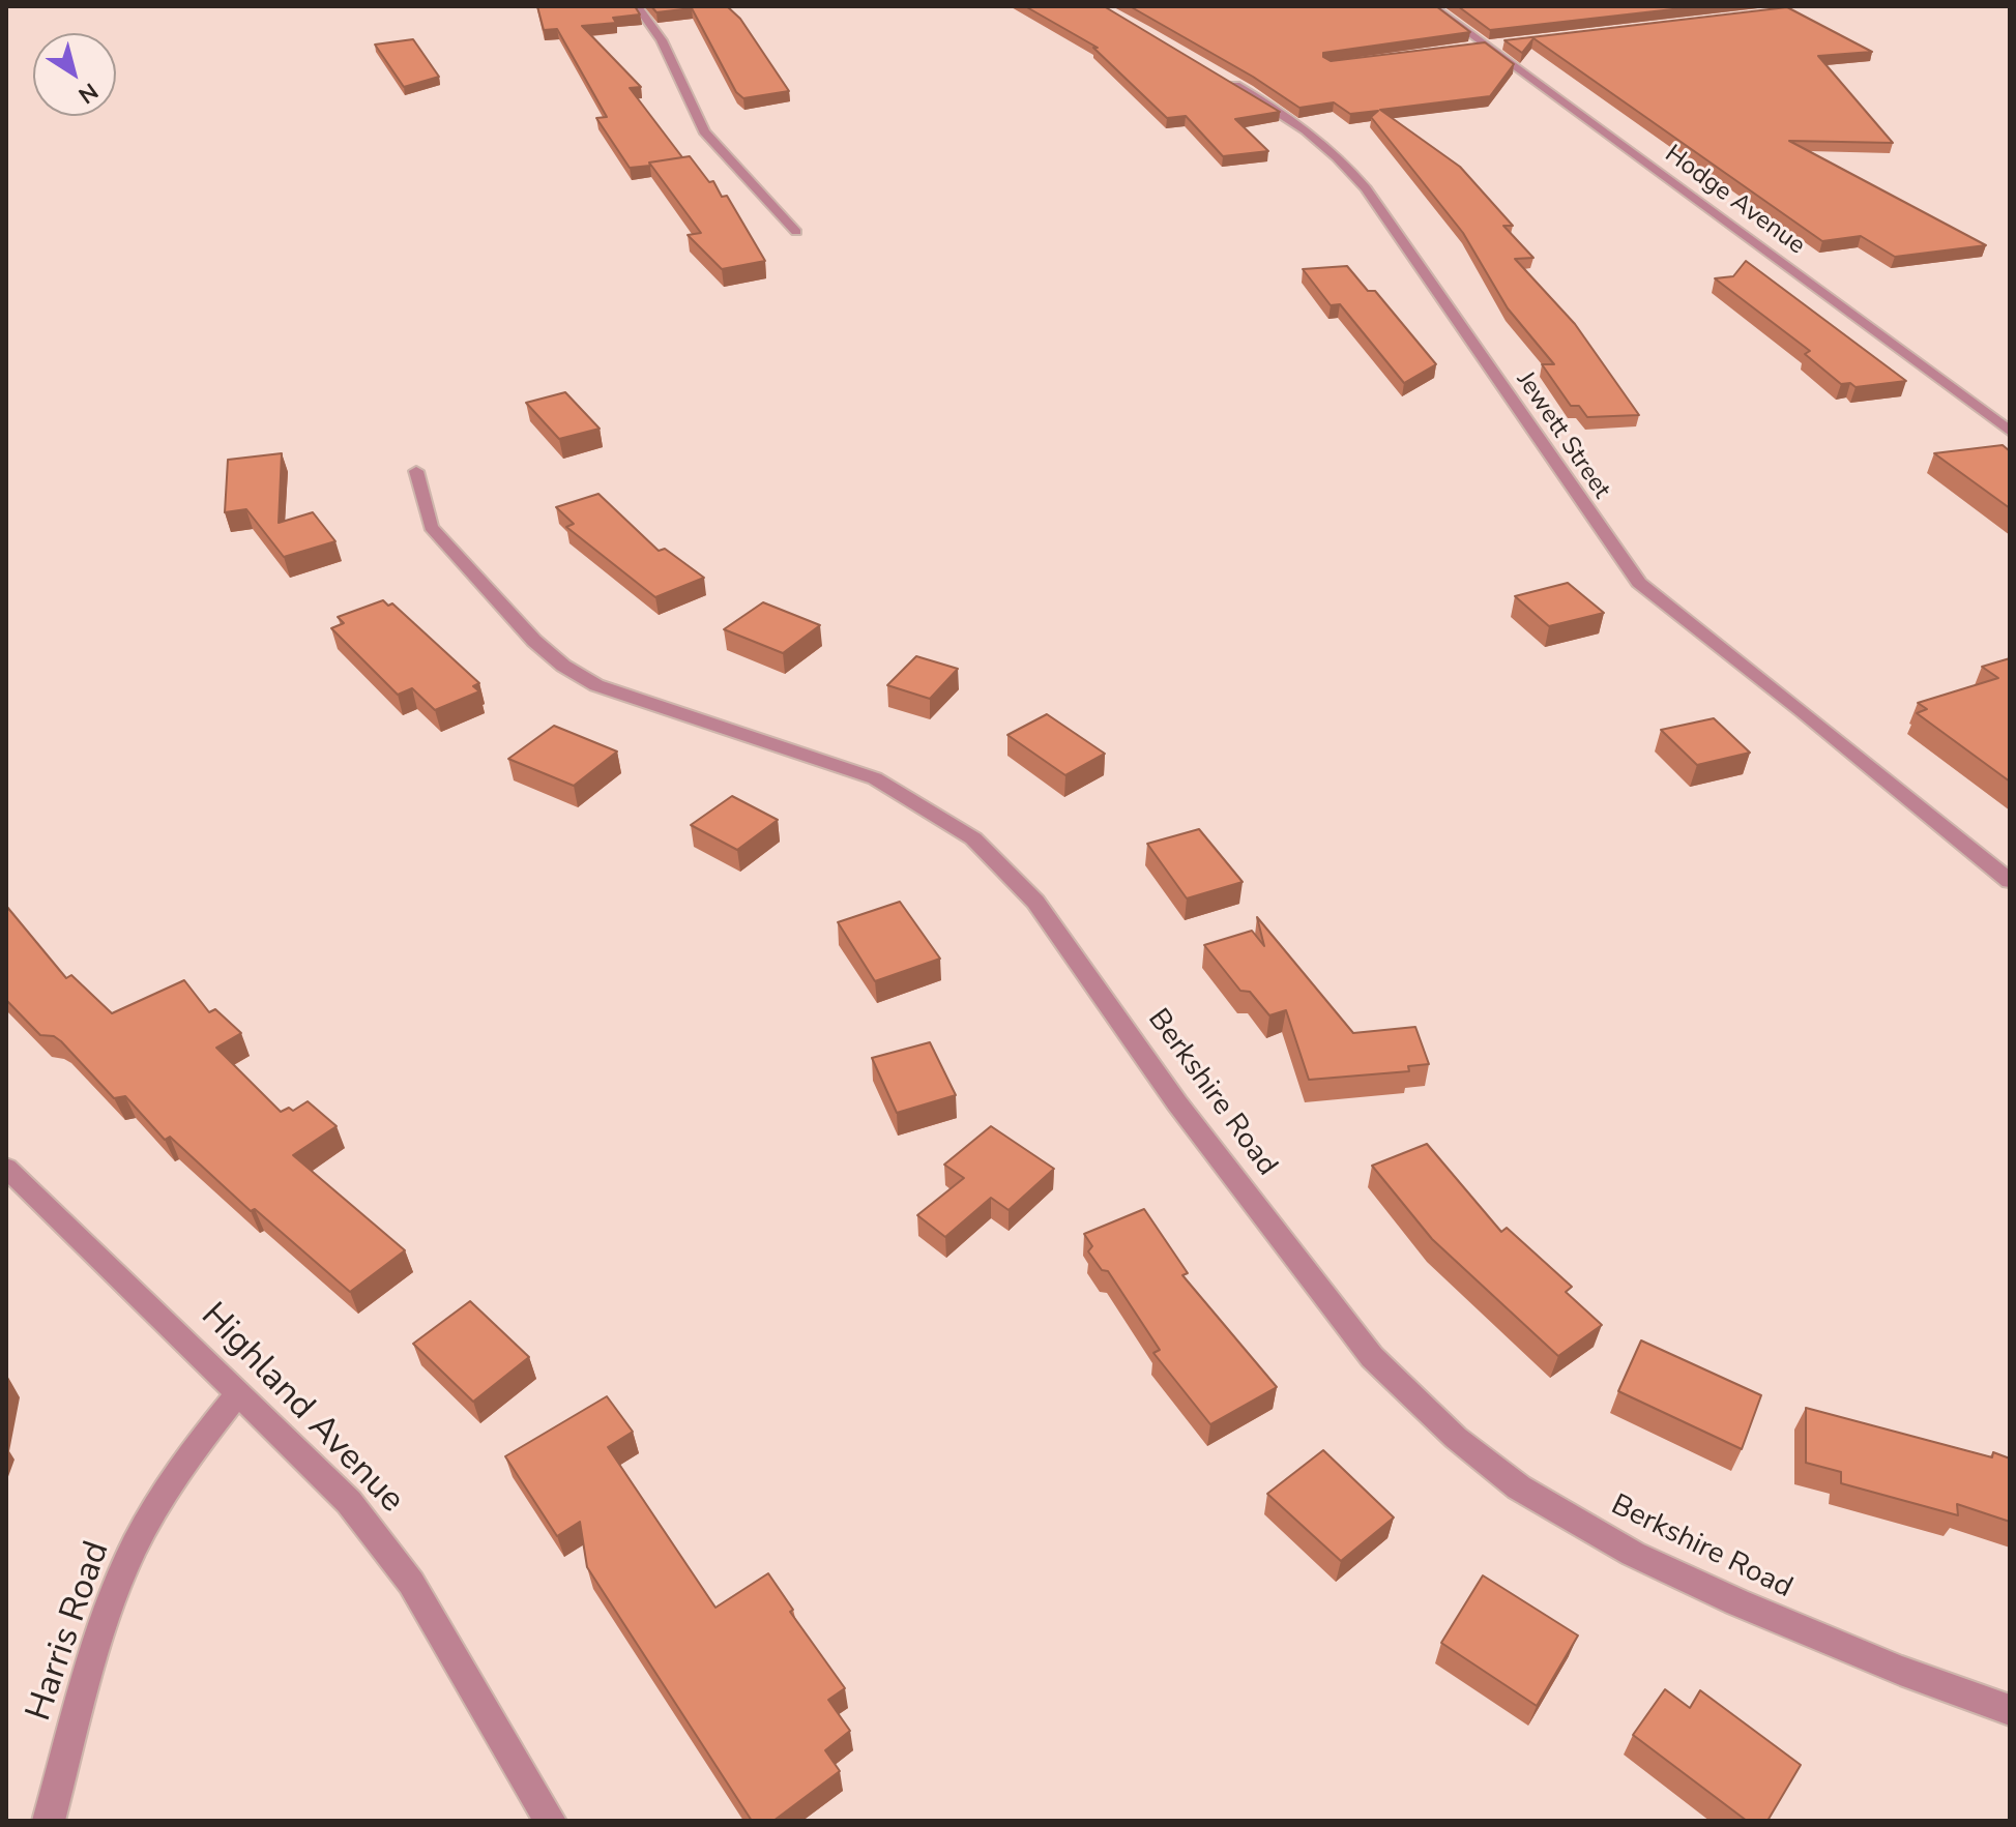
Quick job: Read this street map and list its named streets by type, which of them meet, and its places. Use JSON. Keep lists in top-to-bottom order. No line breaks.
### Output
{"streets":{"street":["Hodge Avenue","Jewett Street","Berkshire Road","Highland Avenue","Harris Road"]},"crossings":[["Highland Avenue","Harris Road"]],"north":"bottom right"}
